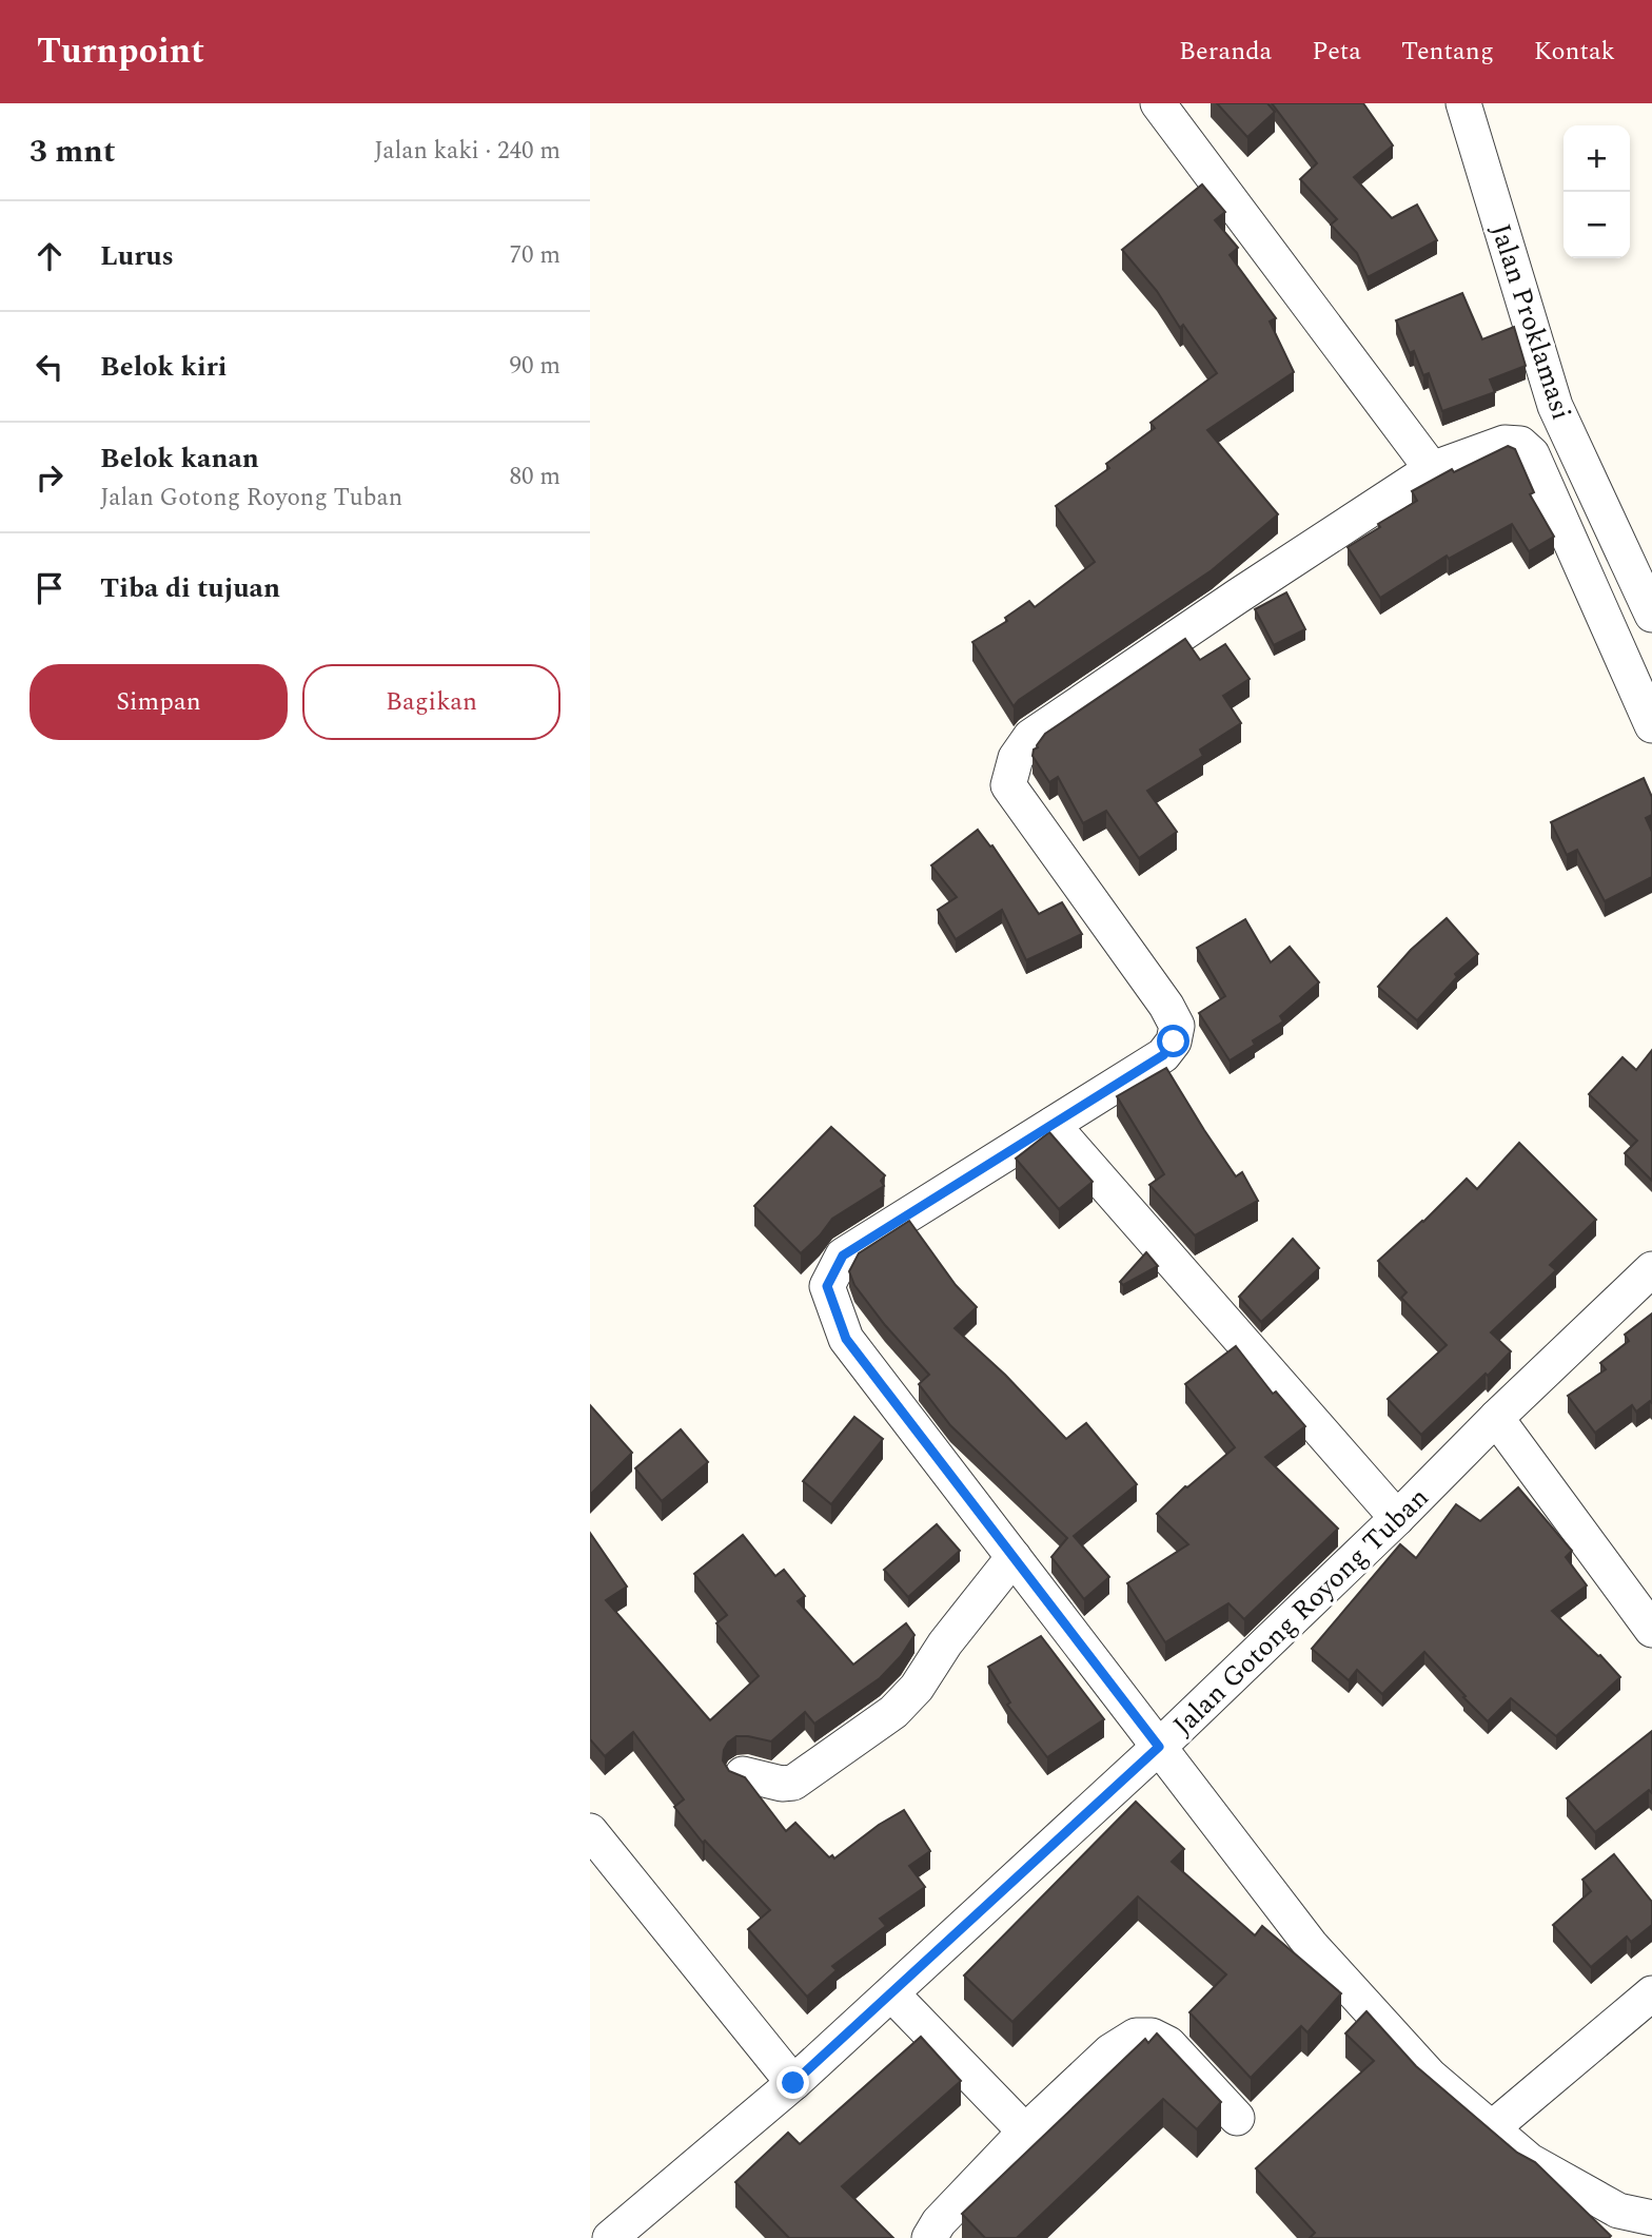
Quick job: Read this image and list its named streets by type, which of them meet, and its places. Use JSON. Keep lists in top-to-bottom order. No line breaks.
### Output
{"streets":{"street":["Jalan Proklamasi","Jalan Gotong Royong Tuban"]},"page":{"header":"Turnpoint","nav":["Beranda","Peta","Tentang","Kontak"],"heading":["3 mnt","Jalan kaki · 240 m"],"map_buttons":["+","−"],"list":[["Lurus","70 m"],["Belok kiri","90 m"],["Belok kanan","Jalan Gotong Royong Tuban","80 m"],"Tiba di tujuan"],"buttons":["Simpan","Bagikan"]}}
